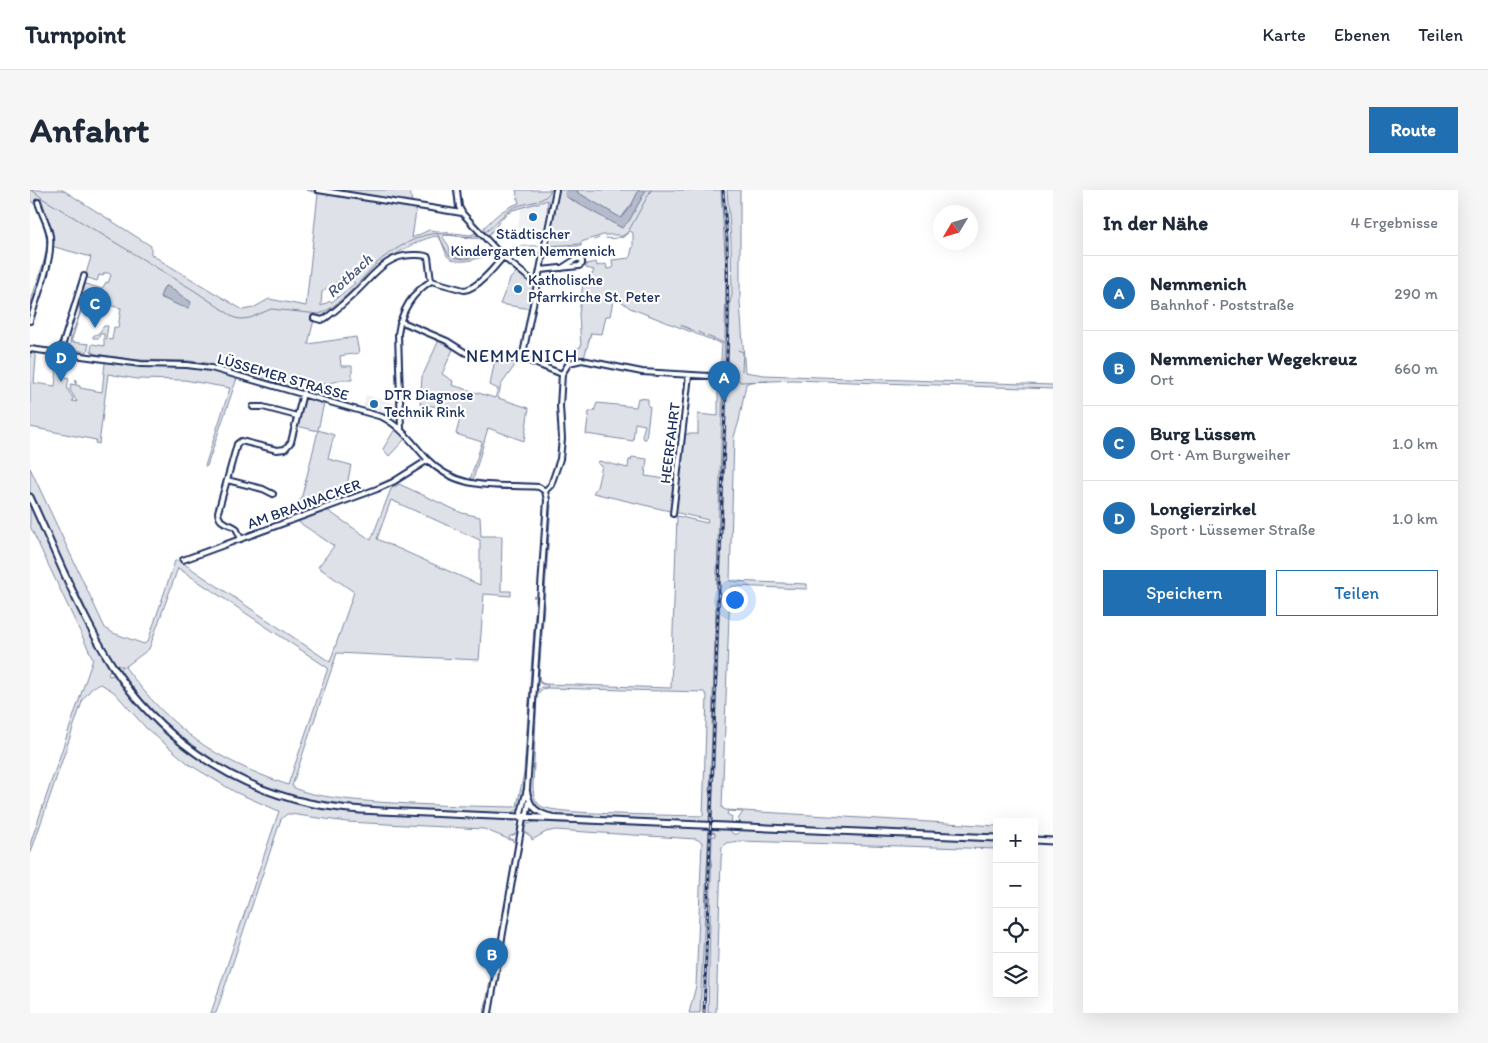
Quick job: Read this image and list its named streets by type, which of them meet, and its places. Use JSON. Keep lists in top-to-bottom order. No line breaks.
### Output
{"streets":{"street":["LÜSSEMER STRASSE","HEERFAHRT","AM BRAUNACKER"]},"crossings":[["LÜSSEMER STRASSE","AM BRAUNACKER"]],"districts":["NEMMENICH"],"water":["Rotbach"],"places":["Städtischer Kindergarten Nemmenich","Katholische Pfarrkirche St. Peter","DTR Diagnose Technik Rink"],"north":"bottom left","page":{"header":"Turnpoint","nav":["Karte","Ebenen","Teilen"],"buttons":["Route",["Speichern","Teilen"]],"title":"Anfahrt","heading":["In der Nähe","4 Ergebnisse"],"list":[{"mark":"A","name":"Nemmenich","note":"Bahnhof · Poststraße","value":"290 m"},{"mark":"B","name":"Nemmenicher Wegekreuz","note":"Ort","value":"660 m"},{"mark":"C","name":"Burg Lüssem","note":"Ort · Am Burgweiher","value":"1.0 km"},{"mark":"D","name":"Longierzirkel","note":"Sport · Lüssemer Straße","value":"1.0 km"}],"pins":["C","D","A","B"],"map_buttons":["+","−"]}}
